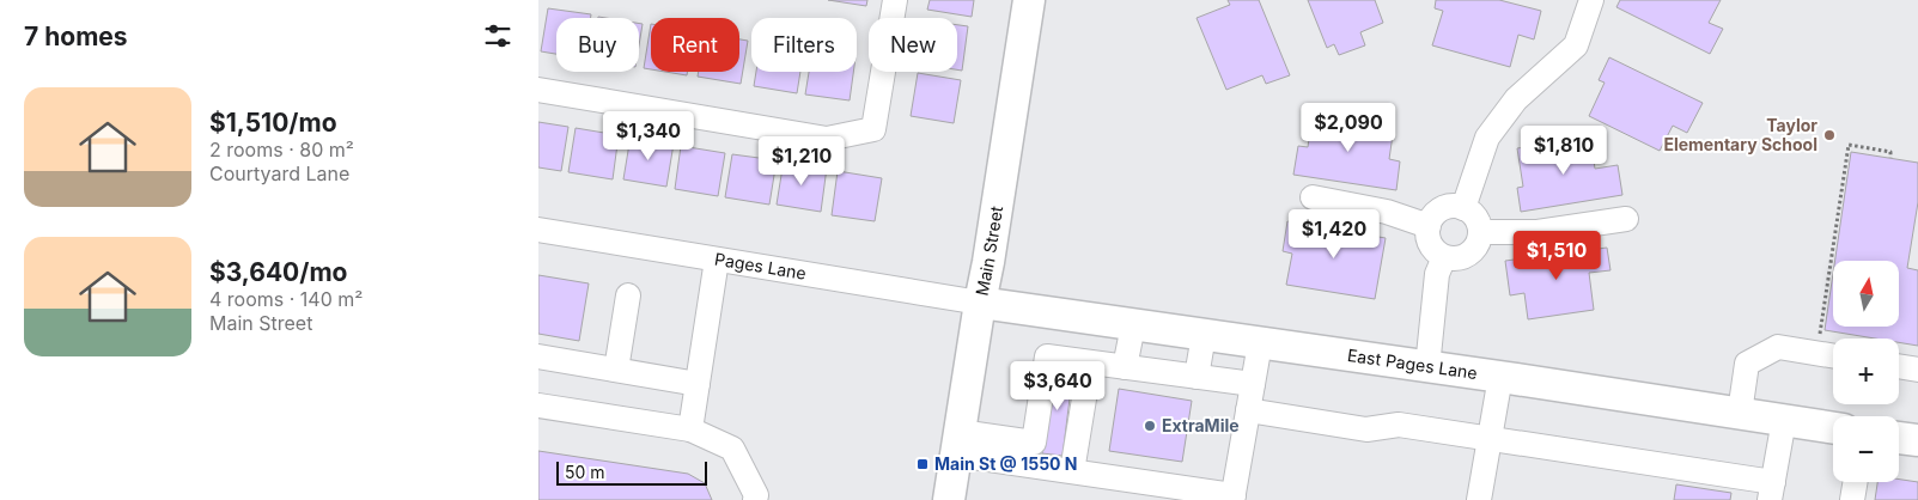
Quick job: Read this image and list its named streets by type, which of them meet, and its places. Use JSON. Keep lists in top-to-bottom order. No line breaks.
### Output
{"streets":{"main road":["Main Street","East Pages Lane"],"street":["Pages Lane"]},"crossings":[["Main Street","Pages Lane"],["Main Street","East Pages Lane"],["Pages Lane","East Pages Lane"]],"places":{"other":["Taylor Elementary School","ExtraMile"],"transit":["Main St @ 1550 N"]},"scale_bar":"50 m","north":"top","page":{"heading":"7 homes","chip":["Buy","Rent","Filters","New"],"list":[{"name":"$1,510/mo","note":"2 rooms · 80 m² · Courtyard Lane"},{"name":"$3,640/mo","note":"4 rooms · 140 m² · Main Street"}],"price":["$2,090","$1,340","$1,810","$1,210","$1,420","$1,510","$3,640"],"map_buttons":["+","−"],"scale":"50 m"}}
